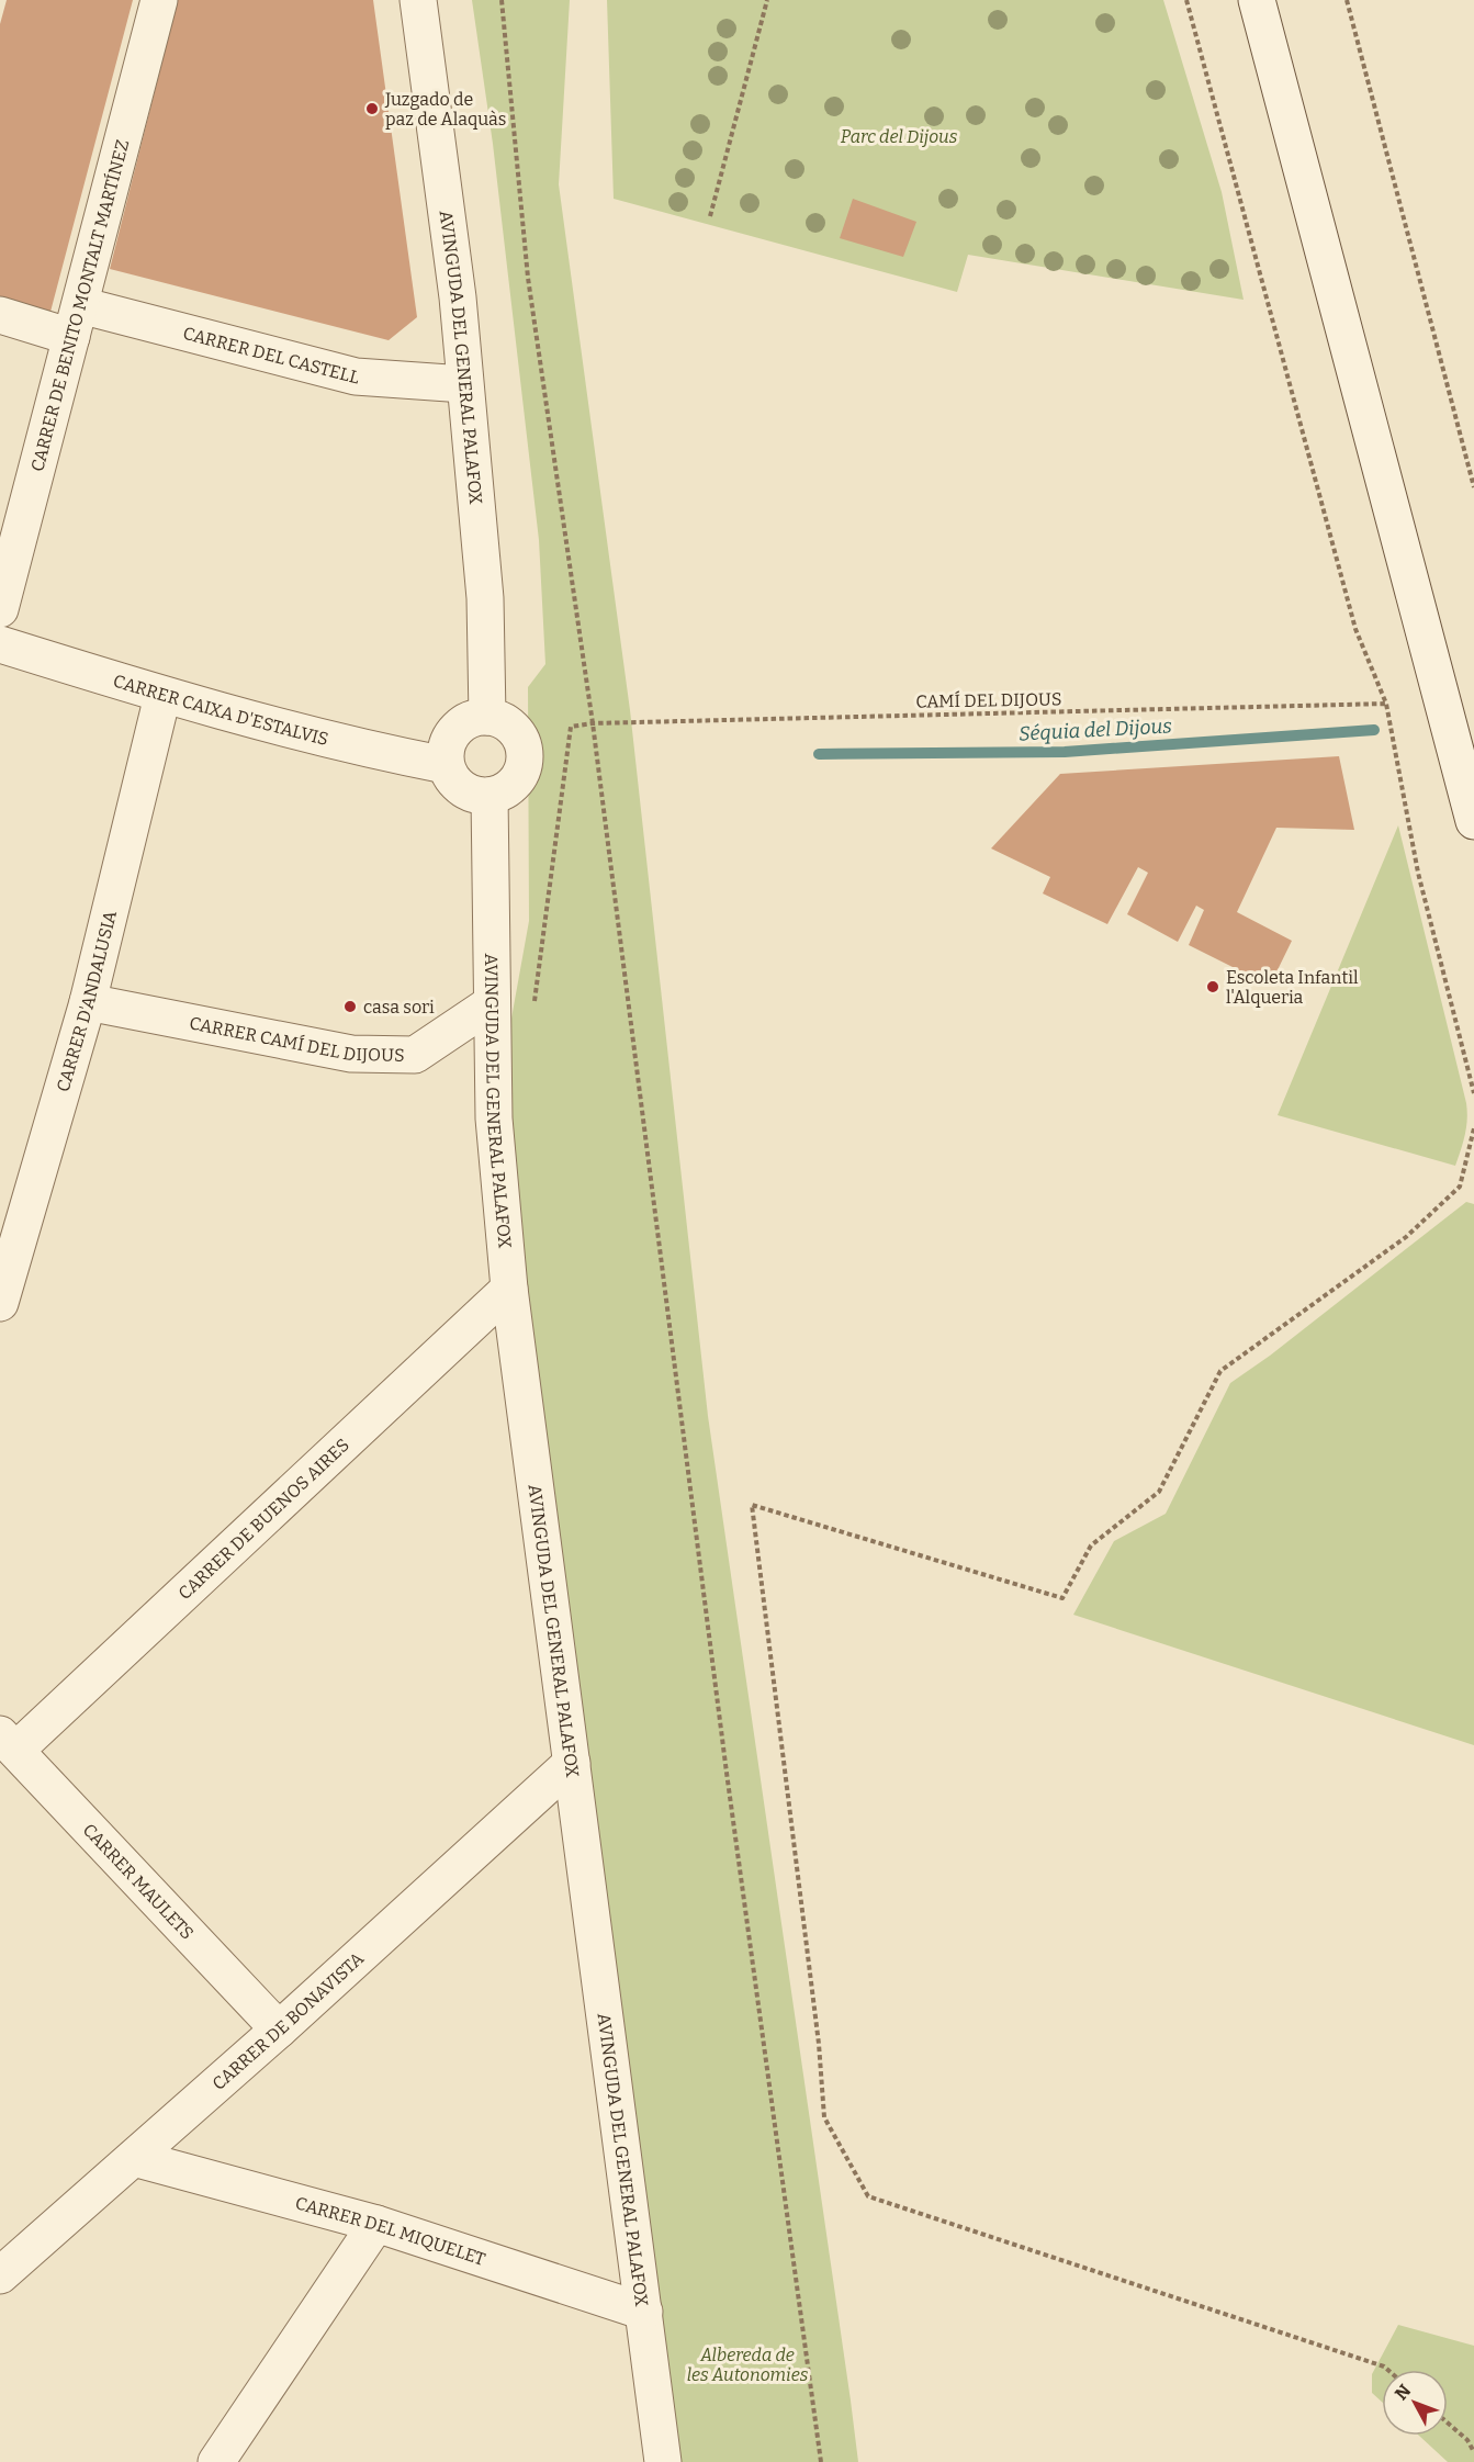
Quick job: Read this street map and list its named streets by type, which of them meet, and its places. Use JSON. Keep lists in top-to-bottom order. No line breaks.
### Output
{"streets":{"street":["CARRER DE BENITO MONTALT MARTÍNEZ","CARRER DEL CASTELL","AVINGUDA DEL GENERAL PALAFOX","CARRER CAIXA D'ESTALVIS","CARRER D'ANDALUSIA","CARRER CAMÍ DEL DIJOUS","CARRER DE BUENOS AIRES","CARRER MAULETS","CARRER DE BONAVISTA","CARRER DEL MIQUELET"],"path":["CAMÍ DEL DIJOUS"]},"crossings":[["CARRER DE BENITO MONTALT MARTÍNEZ","CARRER DEL CASTELL"],["CARRER DEL CASTELL","AVINGUDA DEL GENERAL PALAFOX"],["AVINGUDA DEL GENERAL PALAFOX","CARRER CAIXA D'ESTALVIS"],["AVINGUDA DEL GENERAL PALAFOX","CARRER CAMÍ DEL DIJOUS"],["AVINGUDA DEL GENERAL PALAFOX","CARRER DE BUENOS AIRES"],["AVINGUDA DEL GENERAL PALAFOX","CARRER DE BONAVISTA"],["AVINGUDA DEL GENERAL PALAFOX","CARRER DEL MIQUELET"],["CARRER CAIXA D'ESTALVIS","CARRER D'ANDALUSIA"],["CARRER D'ANDALUSIA","CARRER CAMÍ DEL DIJOUS"],["CARRER DE BUENOS AIRES","CARRER MAULETS"],["CARRER MAULETS","CARRER DE BONAVISTA"],["CARRER DE BONAVISTA","CARRER DEL MIQUELET"]],"water":["Séquia del Dijous"],"parks":["Parc del Dijous","Albereda de les Autonomies"],"places":["Juzgado de paz de Alaquàs","Escoleta Infantil l'Alqueria","casa sori"],"north":"top left"}
